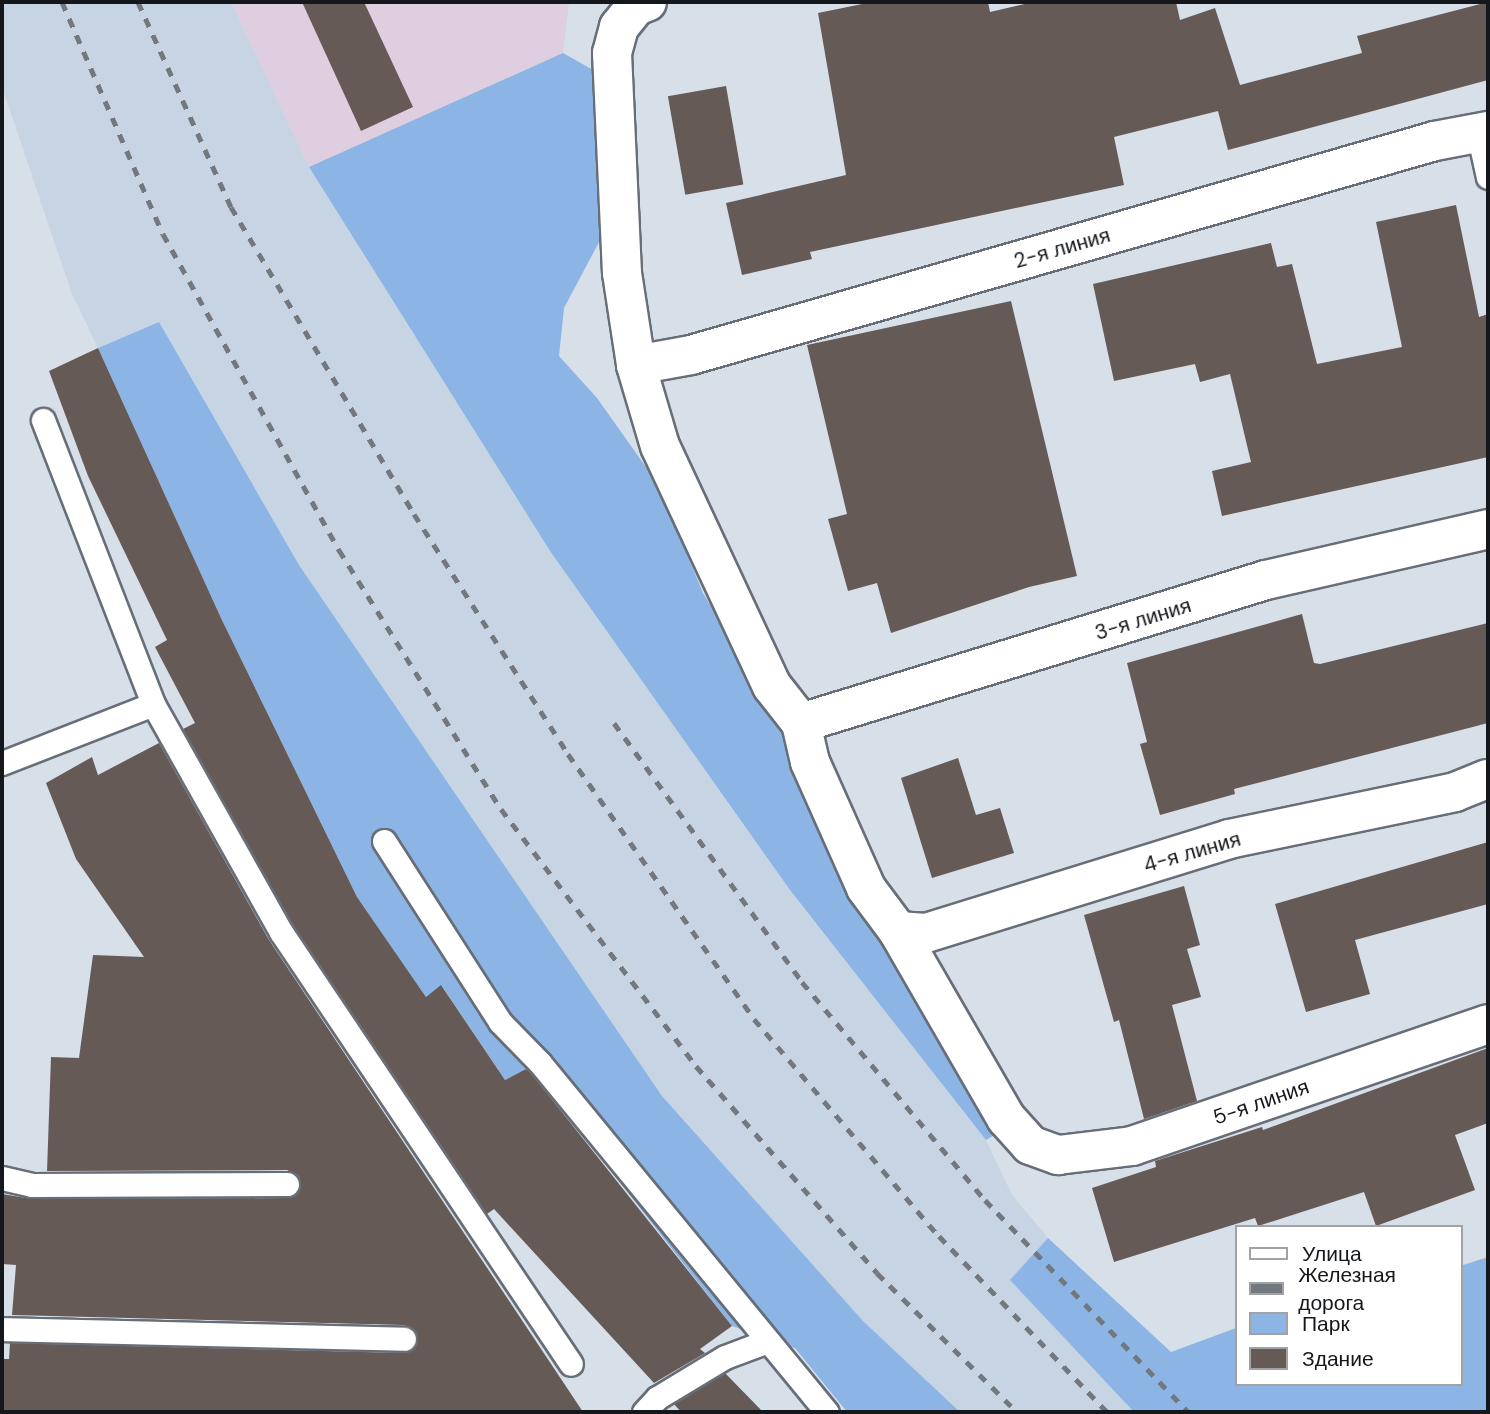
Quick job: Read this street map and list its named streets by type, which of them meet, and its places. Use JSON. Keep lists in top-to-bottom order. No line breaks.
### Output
{"streets":{"street":["2-я линия","3-я линия","4-я линия","5-я линия"]},"crossings":[["4-я линия","5-я линия"]],"legend":["Улица","Железная дорога","Парк","Здание"]}
